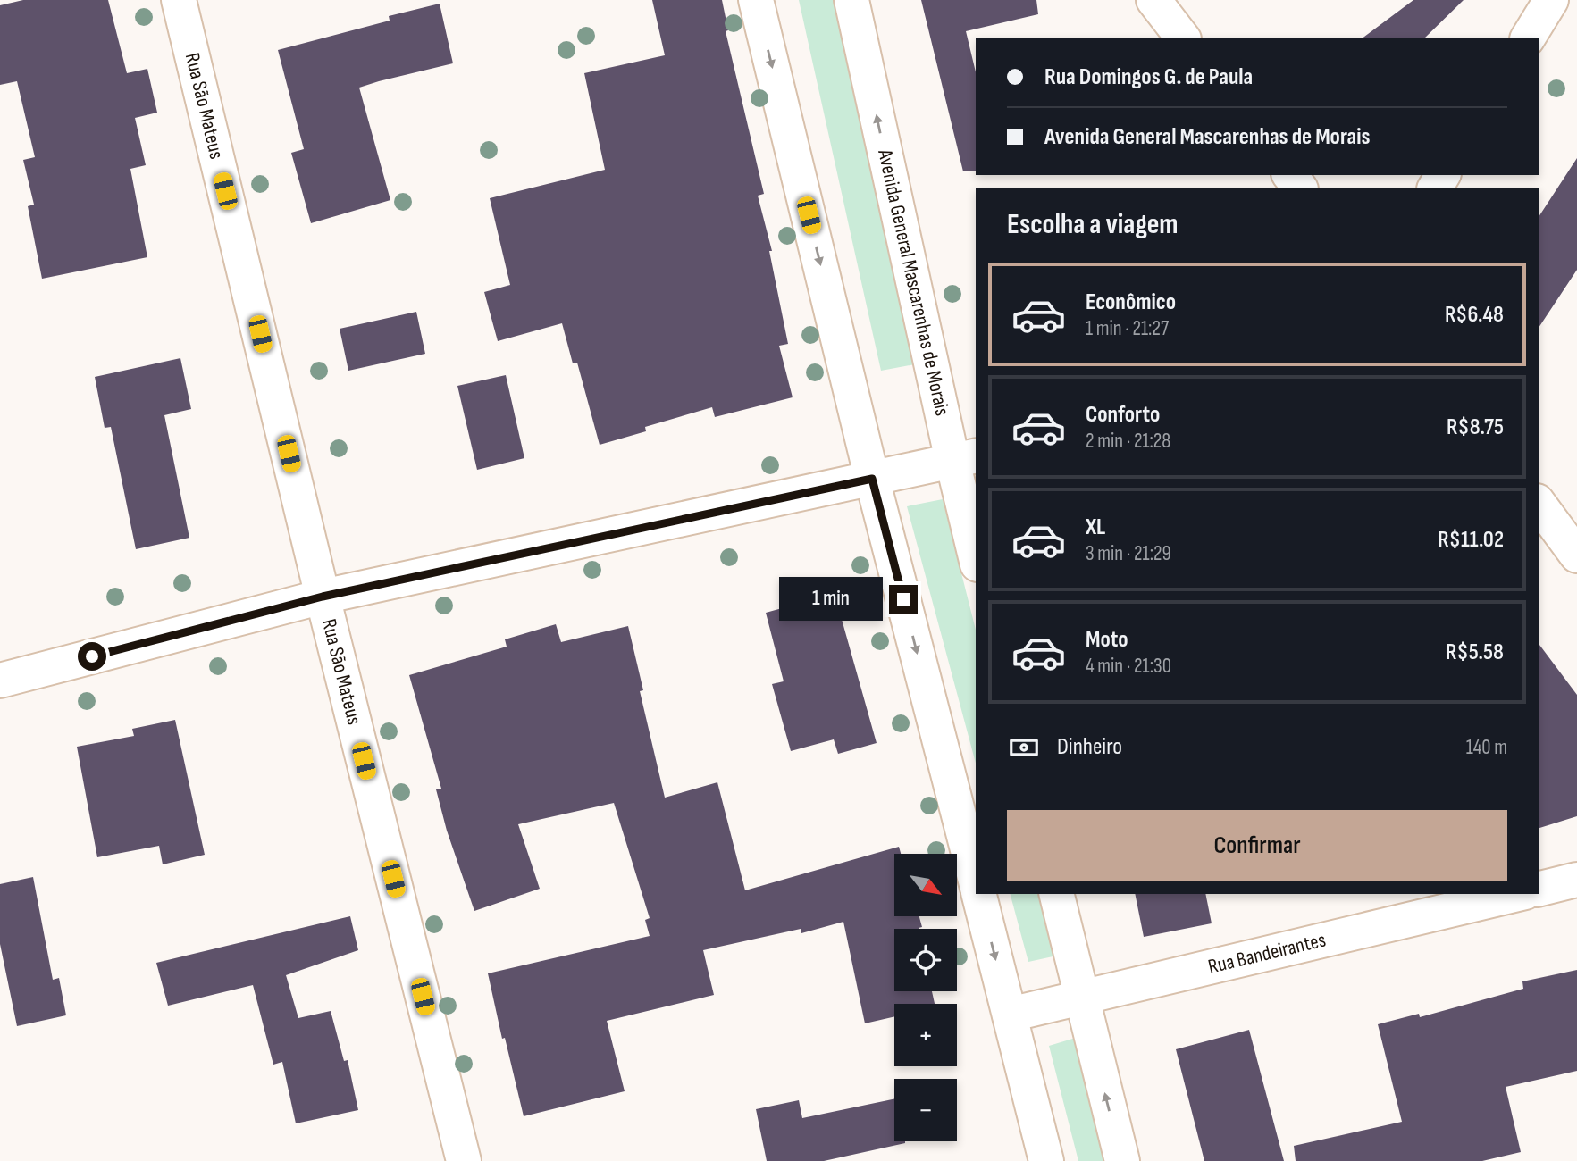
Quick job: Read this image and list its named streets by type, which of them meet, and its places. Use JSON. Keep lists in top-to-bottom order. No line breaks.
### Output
{"streets":{"street":["Rua São Mateus","Avenida General Mascarenhas de Morais","Rua Bandeirantes"]},"north":"bottom right","page":{"banner":["Rua Domingos G. de Paula","Avenida General Mascarenhas de Morais"],"heading":"Escolha a viagem","list":[{"name":"Econômico","note":"1 min · 21:27","value":"R$6.48"},{"name":"Conforto","note":"2 min · 21:28","value":"R$8.75"},{"name":"XL","note":"3 min · 21:29","value":"R$11.02"},{"name":"Moto","note":"4 min · 21:30","value":"R$5.58"}],"bubble":"1 min","pay":["Dinheiro","140 m"],"buttons":"Confirmar","map_buttons":["+","−"]}}
